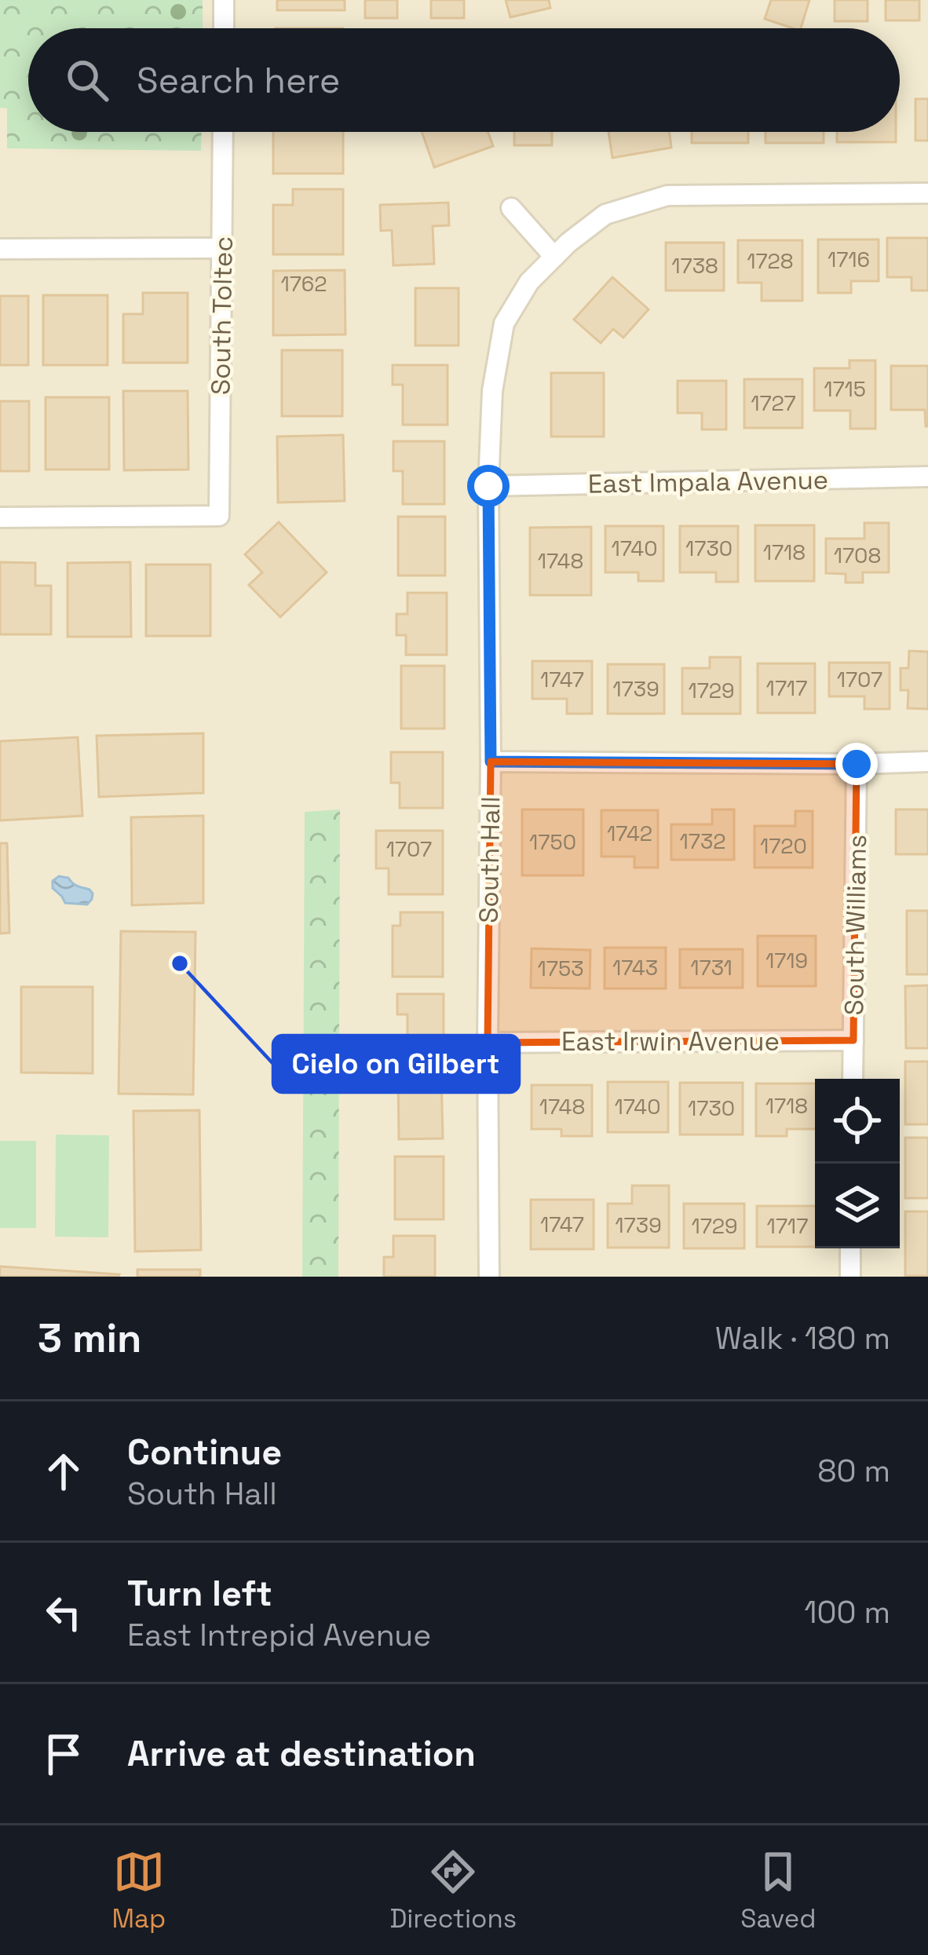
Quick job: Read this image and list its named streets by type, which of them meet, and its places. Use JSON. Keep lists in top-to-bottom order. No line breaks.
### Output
{"streets":{"street":["South Toltec","East Impala Avenue","South Hall","South Williams","East Irwin Avenue"]},"crossings":[["East Impala Avenue","South Hall"],["South Hall","East Irwin Avenue"],["South Williams","East Irwin Avenue"]],"places":["Cielo on Gilbert"],"house_numbers":["1716","1728","1738","1762","1715","1727","1740","1730","1718","1708","1748","1747","1707","1717","1739","1729","1742","1732","1750","1720","1707","1719","1743","1731","1753","1718","1748","1740","1730","1747","1739","1729","1717"],"page":{"search":"Search here","heading":["3 min","Walk · 180 m"],"list":[["Continue","South Hall","80 m"],["Turn left","East Intrepid Avenue","100 m"],"Arrive at destination"],"nav":["Map","Directions","Saved"]}}
